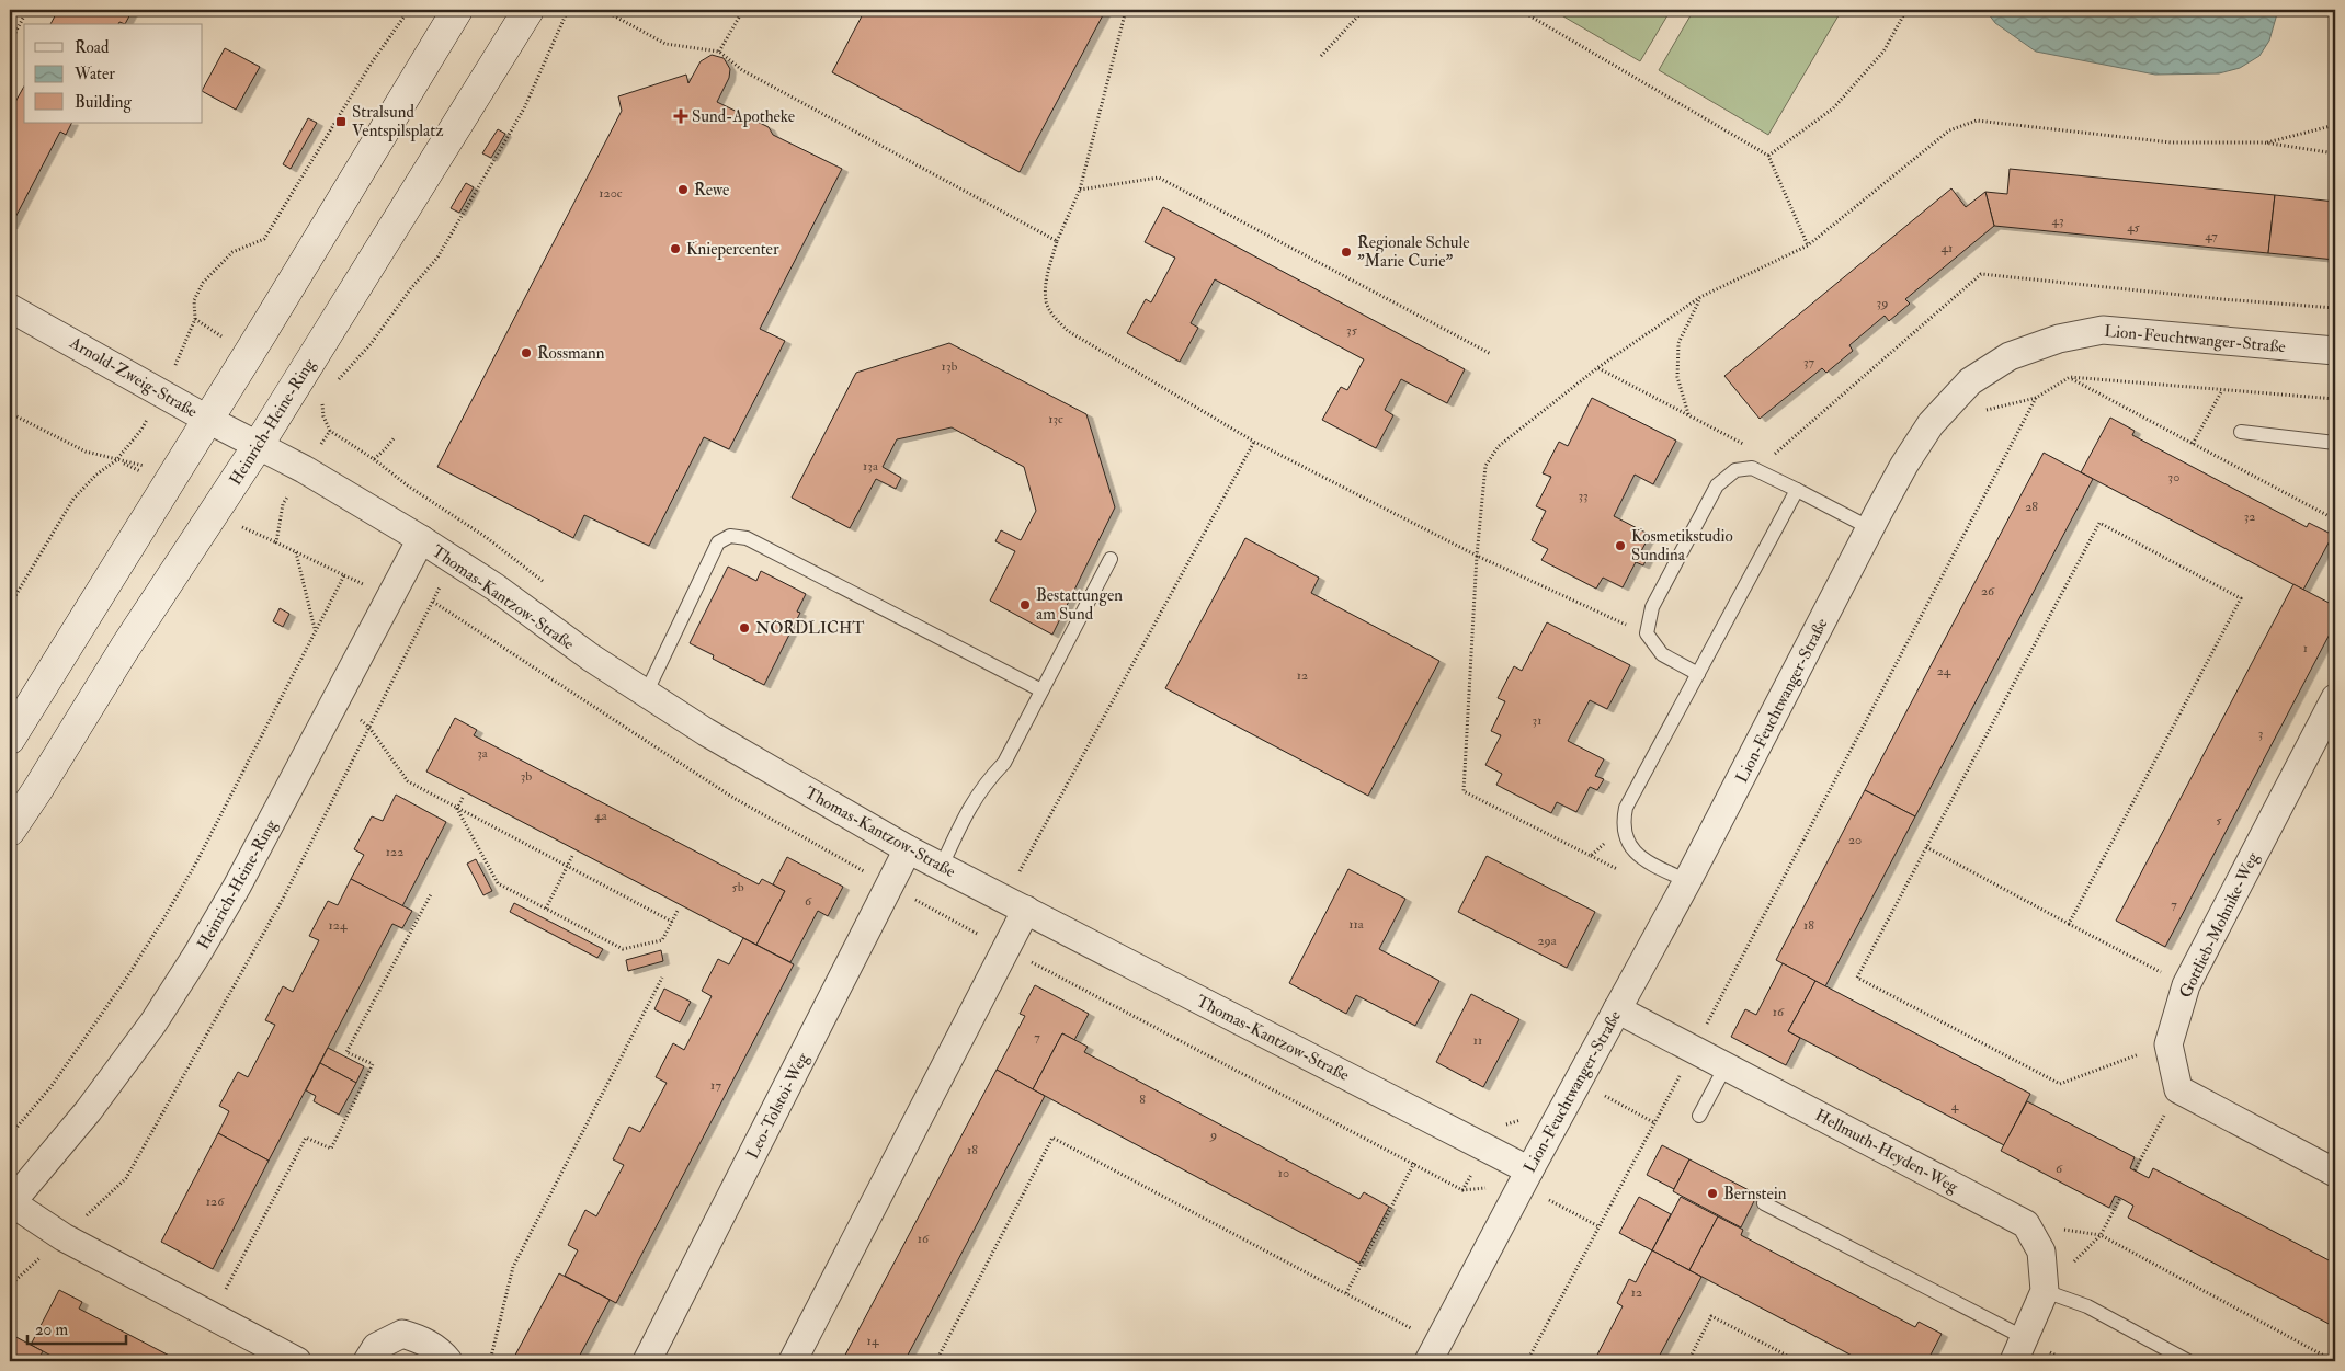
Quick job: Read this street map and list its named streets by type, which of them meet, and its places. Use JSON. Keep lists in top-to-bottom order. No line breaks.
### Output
{"streets":{"main road":["Heinrich-Heine-Ring"],"street":["Lion-Feuchtwanger-Straße","Arnold-Zweig-Straße","Thomas-Kantzow-Straße","Gottlieb-Mohnike-Weg","Leo-Tolstoi-Weg","Hellmuth-Heyden-Weg"]},"crossings":[["Lion-Feuchtwanger-Straße","Thomas-Kantzow-Straße"],["Lion-Feuchtwanger-Straße","Hellmuth-Heyden-Weg"],["Arnold-Zweig-Straße","Heinrich-Heine-Ring"],["Arnold-Zweig-Straße","Thomas-Kantzow-Straße"],["Heinrich-Heine-Ring","Thomas-Kantzow-Straße"],["Thomas-Kantzow-Straße","Leo-Tolstoi-Weg"]],"places":{"health":["Sund-Apotheke"],"transit":["Stralsund Ventspilsplatz"],"other":["Rewe","Kniepercenter","Regionale Schule \"Marie Curie\"","Rossmann","Kosmetikstudio Sundina","Bestattungen am Sund","NORDLICHT","Bernstein"]},"house_numbers":["120c","43","45","47","41","39","35","37","13b","13c","13a","30","33","28","32","26","1","24","12","31","3","3a","3b","4a","5","20","122","5b","6","7","11a","124","18","29a","16","7","11","17","8","4","9","18","6","10","126","16","12","14"],"legend":["Road","Water","Building"],"scale_bar":"20 m"}
